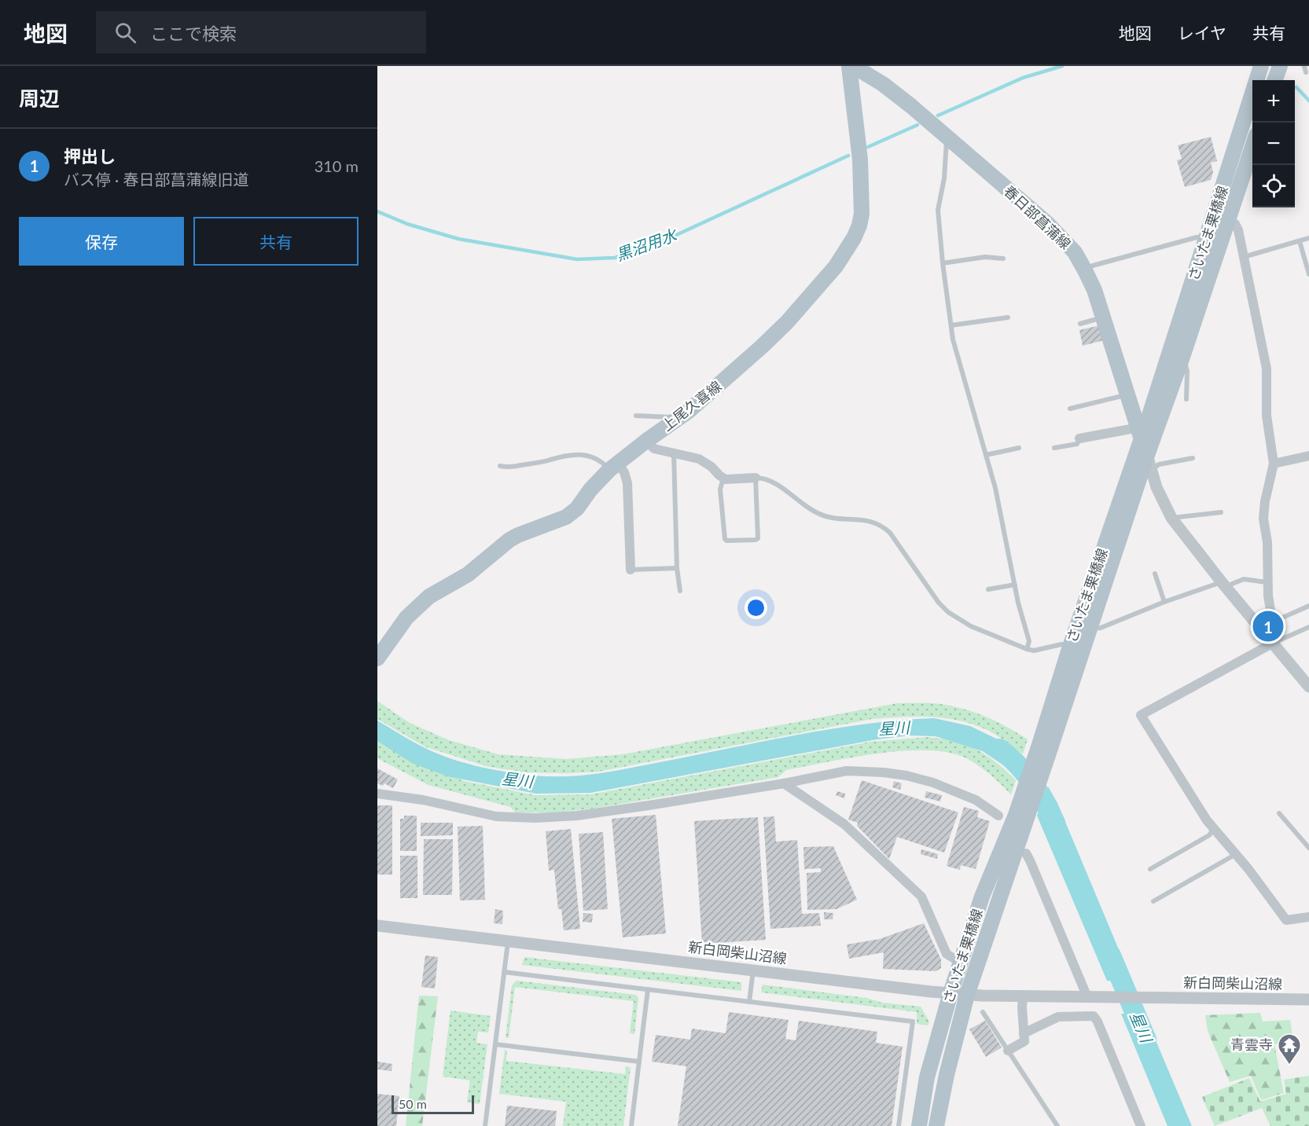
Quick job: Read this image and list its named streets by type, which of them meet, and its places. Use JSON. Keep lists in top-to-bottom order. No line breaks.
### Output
{"streets":{"main road":["春日部菖蒲線","さいたま栗橋線","上尾久喜線"],"street":["新白岡柴山沼線"]},"crossings":[["春日部菖蒲線","さいたま栗橋線"],["春日部菖蒲線","上尾久喜線"],["さいたま栗橋線","新白岡柴山沼線"]],"water":["黒沼用水","星川"],"places":{"temple":["青雲寺"]},"scale_bar":"50 m","page":{"header":"地図","search":"ここで検索","nav":["地図","レイヤ","共有"],"heading":"周辺","map_buttons":["+","−"],"list":[{"mark":"1","name":"押出し","note":"バス停 · 春日部菖蒲線旧道","value":"310 m"}],"buttons":["保存","共有"],"pins":"1","scale":"50 m"}}
